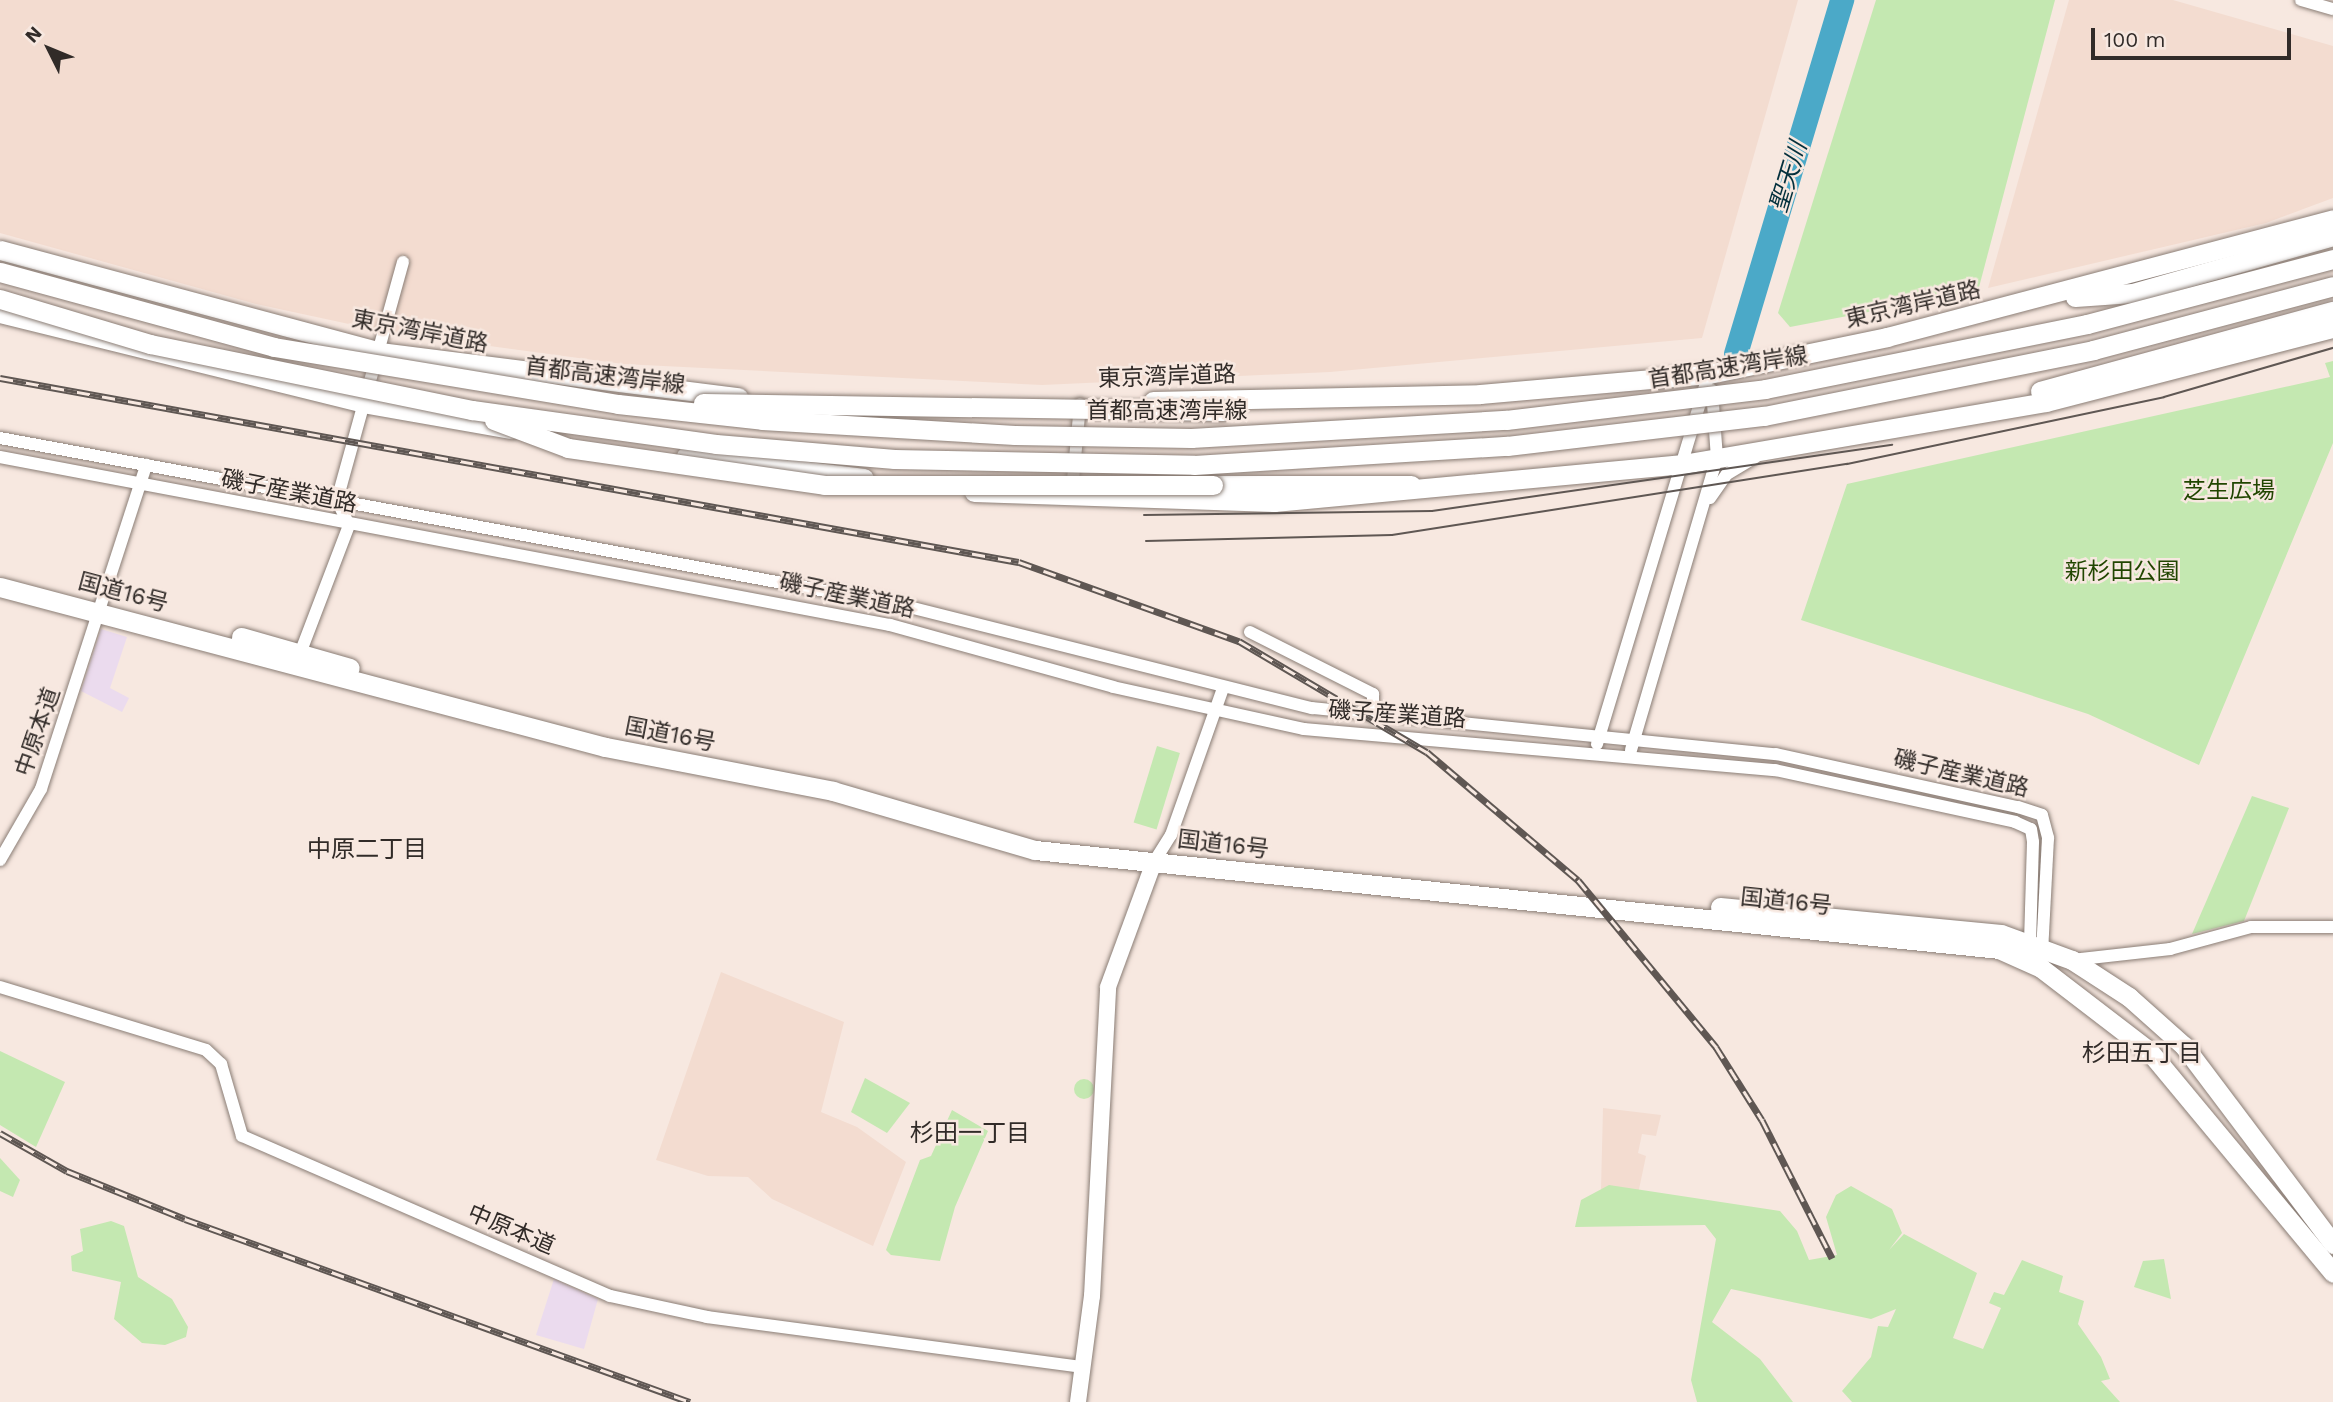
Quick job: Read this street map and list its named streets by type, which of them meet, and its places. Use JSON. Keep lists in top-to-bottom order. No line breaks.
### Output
{"streets":{"highway":["東京湾岸道路","首都高速湾岸線","国道16号"],"street":["磯子産業道路","中原本道"]},"crossings":[["磯子産業道路","国道16号"],["磯子産業道路","中原本道"],["国道16号","中原本道"]],"districts":["中原二丁目","杉田五丁目","杉田一丁目"],"water":["聖天川"],"parks":["芝生広場","新杉田公園"],"scale_bar":"100 m","north":"top left"}
